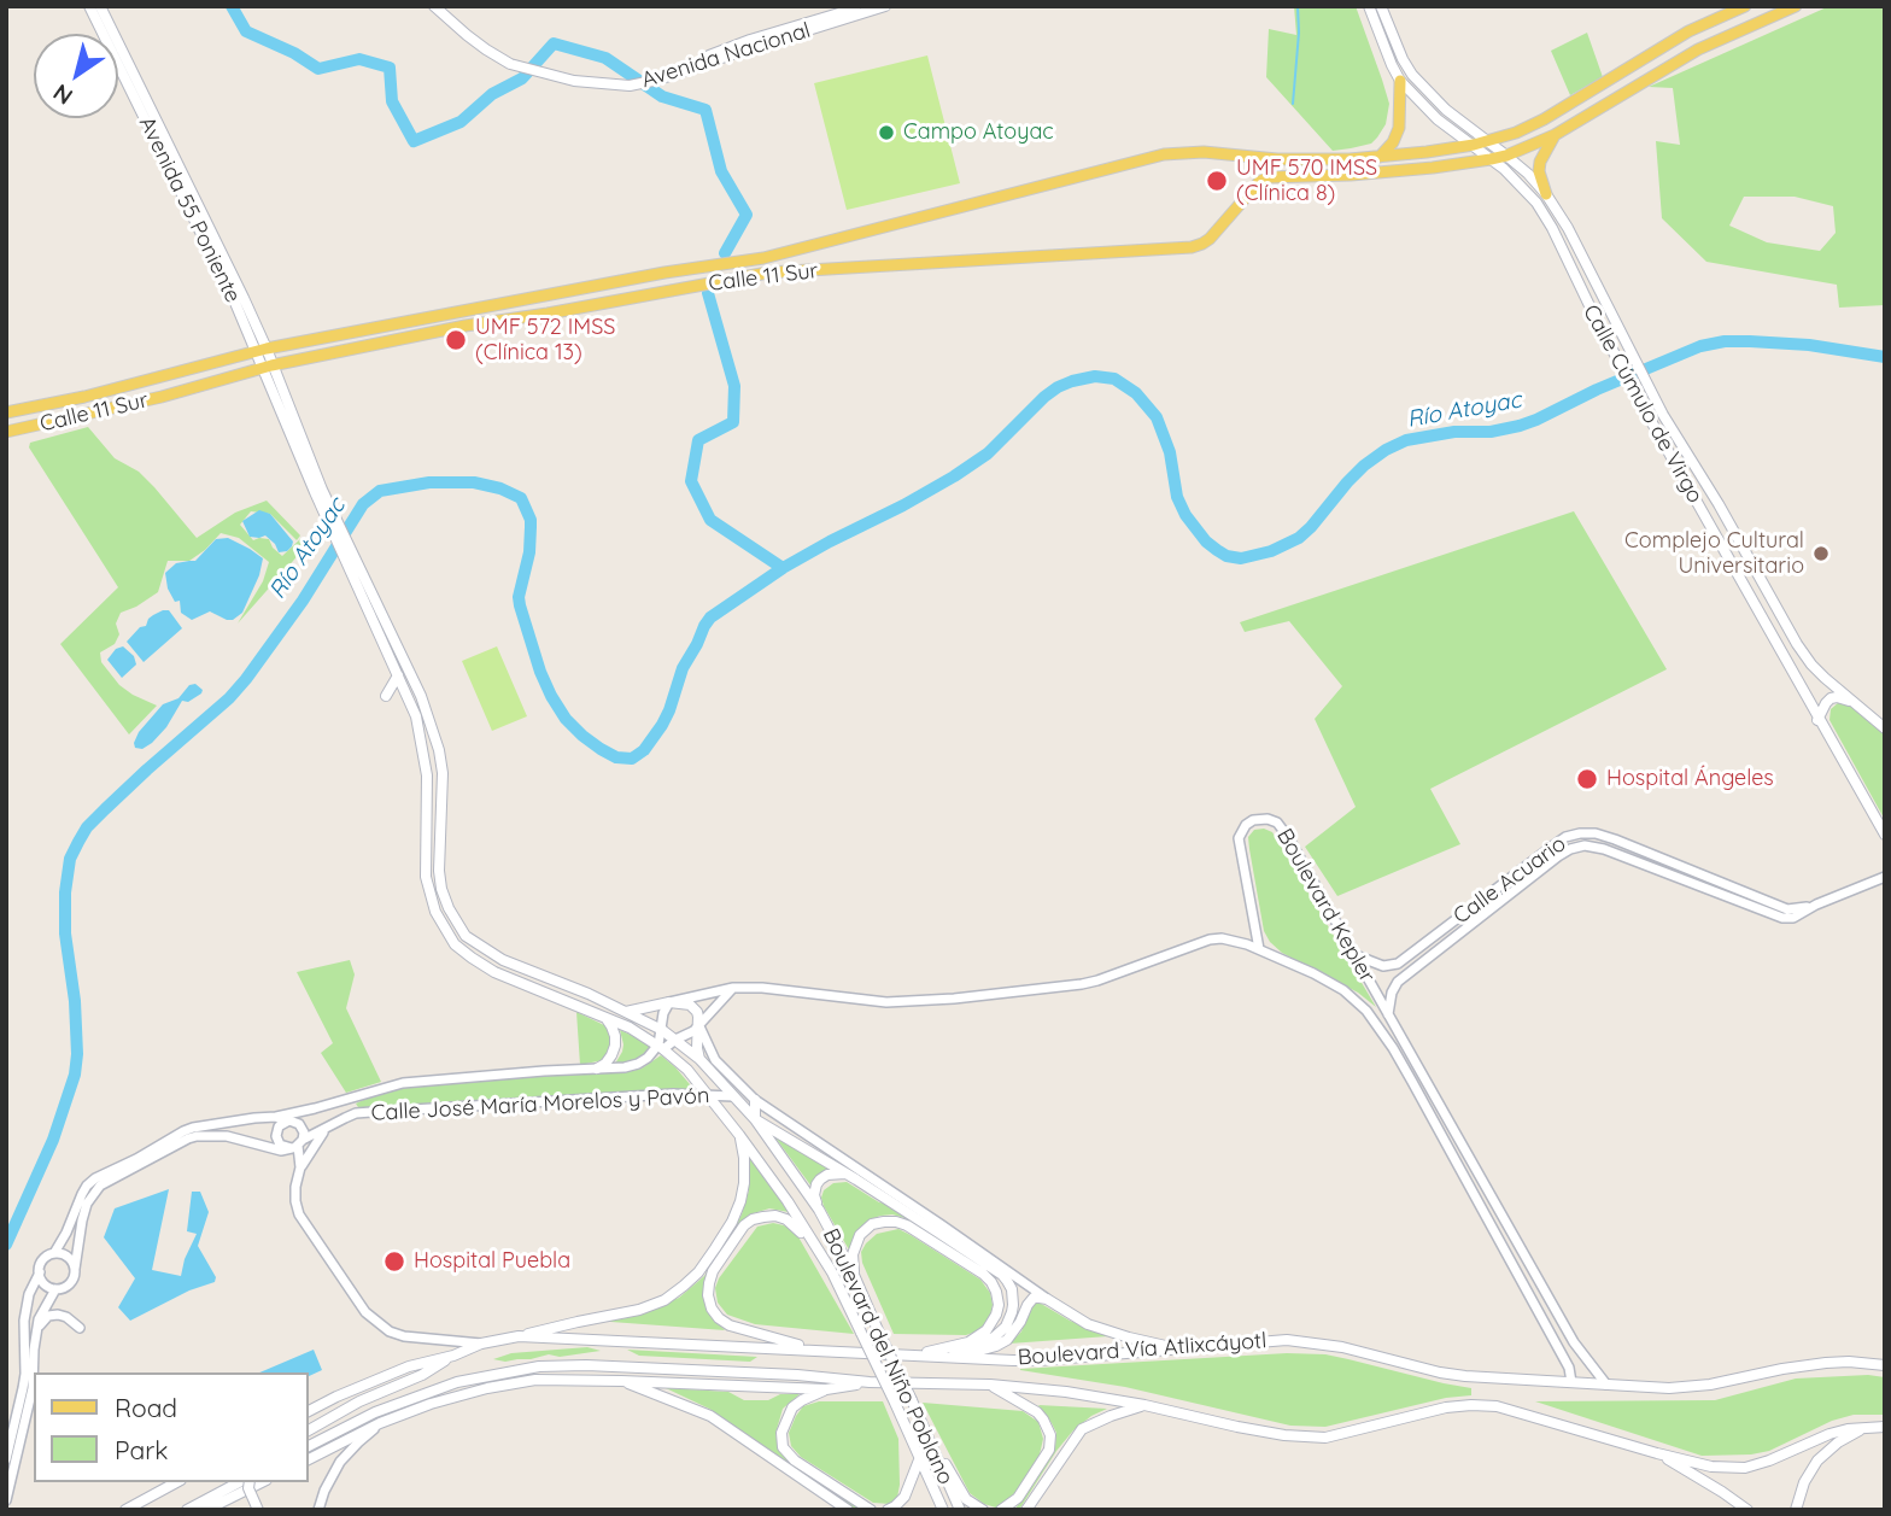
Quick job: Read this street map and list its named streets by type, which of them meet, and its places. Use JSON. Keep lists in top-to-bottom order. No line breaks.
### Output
{"streets":{"main road":["Avenida Nacional","Avenida 55 Poniente","Calle 11 Sur","Calle Cúmulo de Virgo","Boulevard Vía Atlixcáyotl","Boulevard del Niño Poblano"],"street":["Calle Acuario","Boulevard Kepler","Calle José María Morelos y Pavón"]},"crossings":[["Avenida 55 Poniente","Calle 11 Sur"],["Avenida 55 Poniente","Boulevard del Niño Poblano"],["Calle 11 Sur","Calle Cúmulo de Virgo"],["Calle 11 Sur","Boulevard del Niño Poblano"],["Calle Acuario","Boulevard Kepler"],["Boulevard Kepler","Boulevard Vía Atlixcáyotl"],["Calle José María Morelos y Pavón","Boulevard del Niño Poblano"]],"water":["Río Atoyac"],"places":["Campo Atoyac","UMF 570 IMSS (Clínica 8)","UMF 572 IMSS (Clínica 13)","Complejo Cultural Universitario","Hospital Ángeles","Hospital Puebla"],"legend":["Road","Park"],"north":"bottom left"}
